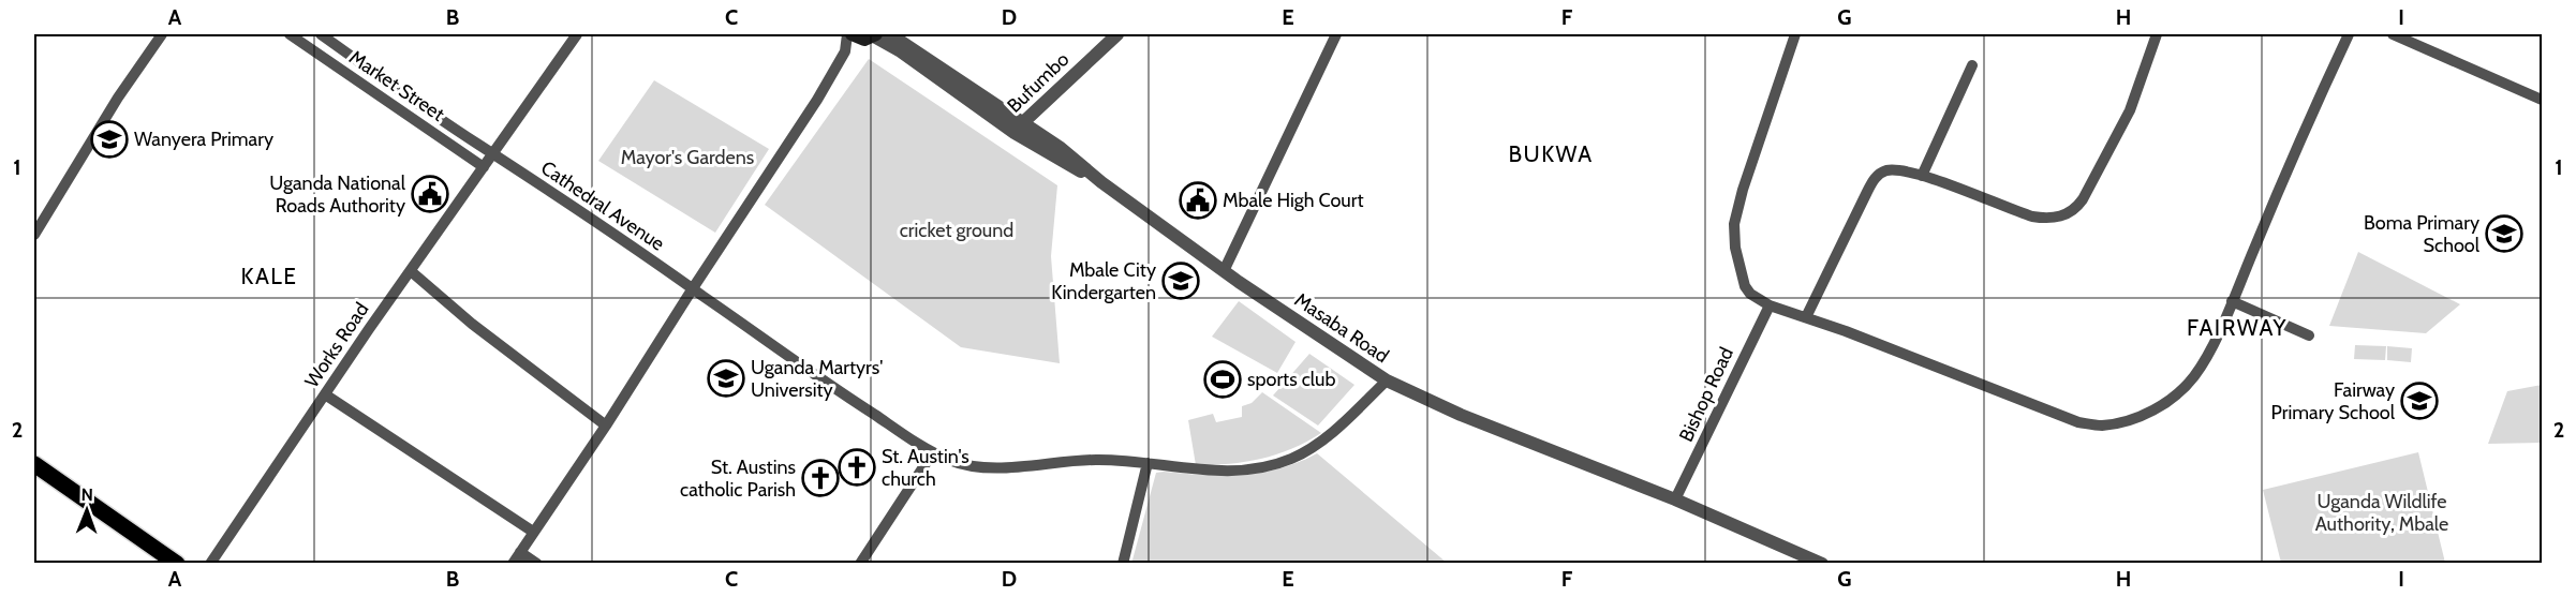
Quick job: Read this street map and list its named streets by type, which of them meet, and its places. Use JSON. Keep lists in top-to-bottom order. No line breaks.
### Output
{"streets":{"street":["Bufumbo","Market Street","Cathedral Avenue","Masaba Road","Works Road","Bishop Road"]},"crossings":[["Bufumbo","Masaba Road"],["Market Street","Cathedral Avenue"],["Market Street","Works Road"],["Cathedral Avenue","Masaba Road"],["Cathedral Avenue","Works Road"],["Masaba Road","Bishop Road"]],"districts":["BUKWA","KALE","FAIRWAY"],"parks":["Mayor's Gardens","cricket ground","Uganda Wildlife Authority, Mbale"],"places":{"school or university":["Wanyera Primary","Boma Primary School","Mbale City Kindergarten","Uganda Martyrs' University","Fairway Primary School"],"public building":["Uganda National Roads Authority","Mbale High Court"],"sports":["sports club"],"church":["St. Austin's church","St. Austins catholic Parish"]},"north":"top","grid":{"columns":["A","B","C","D","E","F","G","H","I"],"rows":["1","2"]}}
